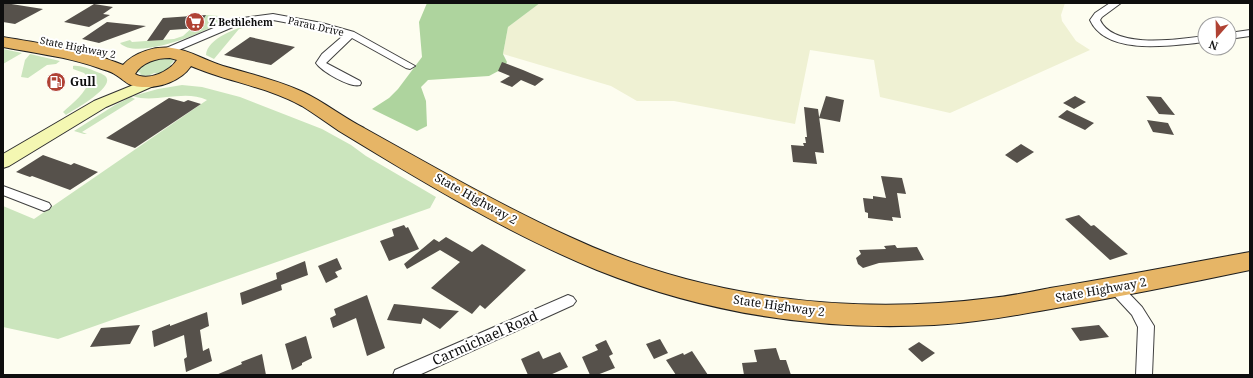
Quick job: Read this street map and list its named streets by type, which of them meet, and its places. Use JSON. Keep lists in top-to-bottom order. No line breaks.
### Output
{"streets":{"highway":["State Highway 2"],"street":["Parau Drive","Carmichael Road"]},"crossings":[["Parau Drive","State Highway 2"]],"places":{"supermarket":["Z Bethlehem"],"fuel station":["Gull"]},"north":"bottom"}
